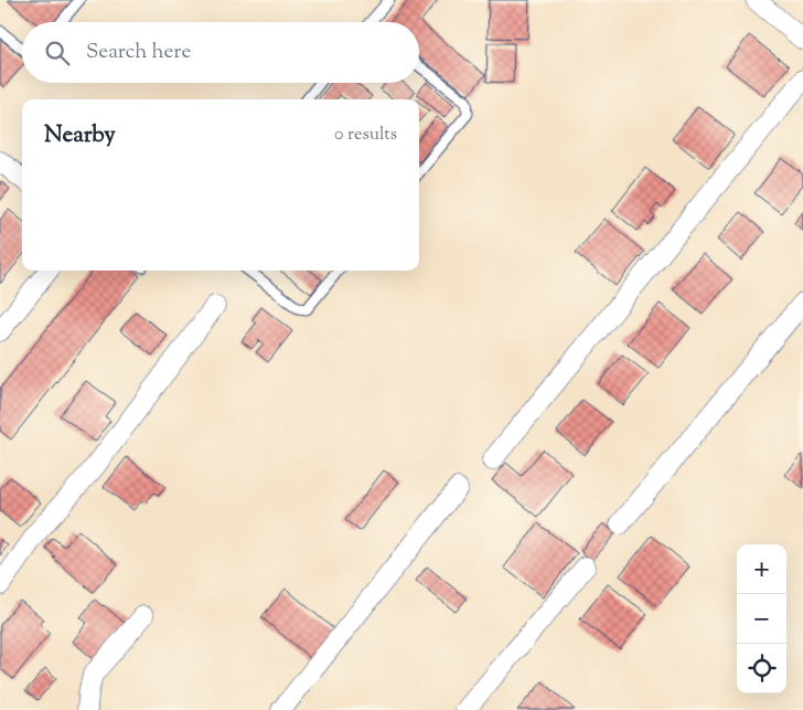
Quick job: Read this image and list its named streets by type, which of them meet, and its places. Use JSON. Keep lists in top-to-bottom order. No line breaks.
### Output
{"page":{"search":"Search here","heading":["Nearby","0 results"],"map_buttons":["+","−"]}}
